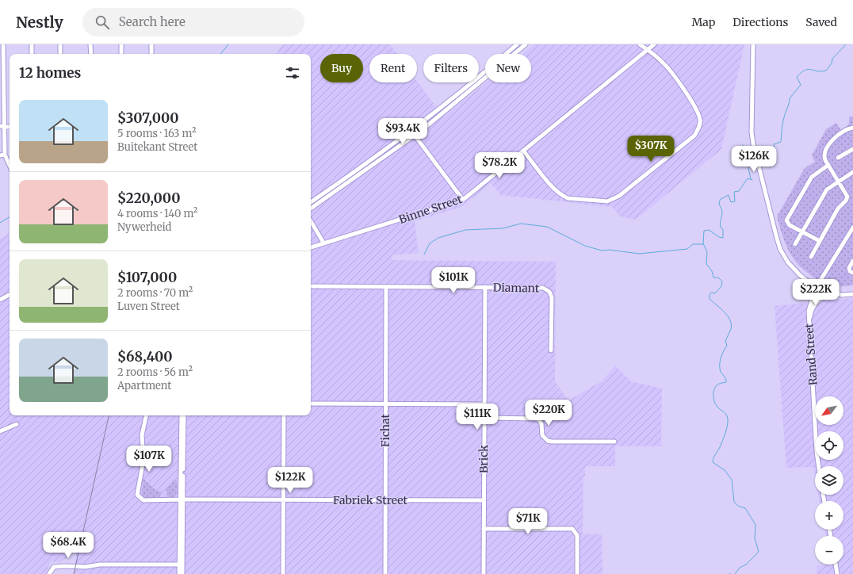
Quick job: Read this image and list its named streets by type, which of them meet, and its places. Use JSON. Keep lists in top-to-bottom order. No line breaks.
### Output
{"streets":{"street":["Binne Street","Diamant","Rand Street","Fichat","Brick","Fabriek Street"]},"crossings":[["Diamant","Fichat"],["Diamant","Brick"],["Fichat","Fabriek Street"],["Brick","Fabriek Street"]],"north":"bottom left","page":{"header":"Nestly","search":"Search here","nav":["Map","Directions","Saved"],"chip":["Buy","Rent","Filters","New"],"heading":"12 homes","list":[{"name":"$307,000","note":"5 rooms · 163 m² · Buitekant Street"},{"name":"$220,000","note":"4 rooms · 140 m² · Nywerheid"},{"name":"$107,000","note":"2 rooms · 70 m² · Luven Street"},{"name":"$68,400","note":"2 rooms · 56 m² · Apartment"}],"price":["$93.4K","$307K","$126K","$78.2K","$101K","$222K","$220K","$111K","$107K","$122K","$71K","$68.4K"],"map_buttons":["+","−"]}}
